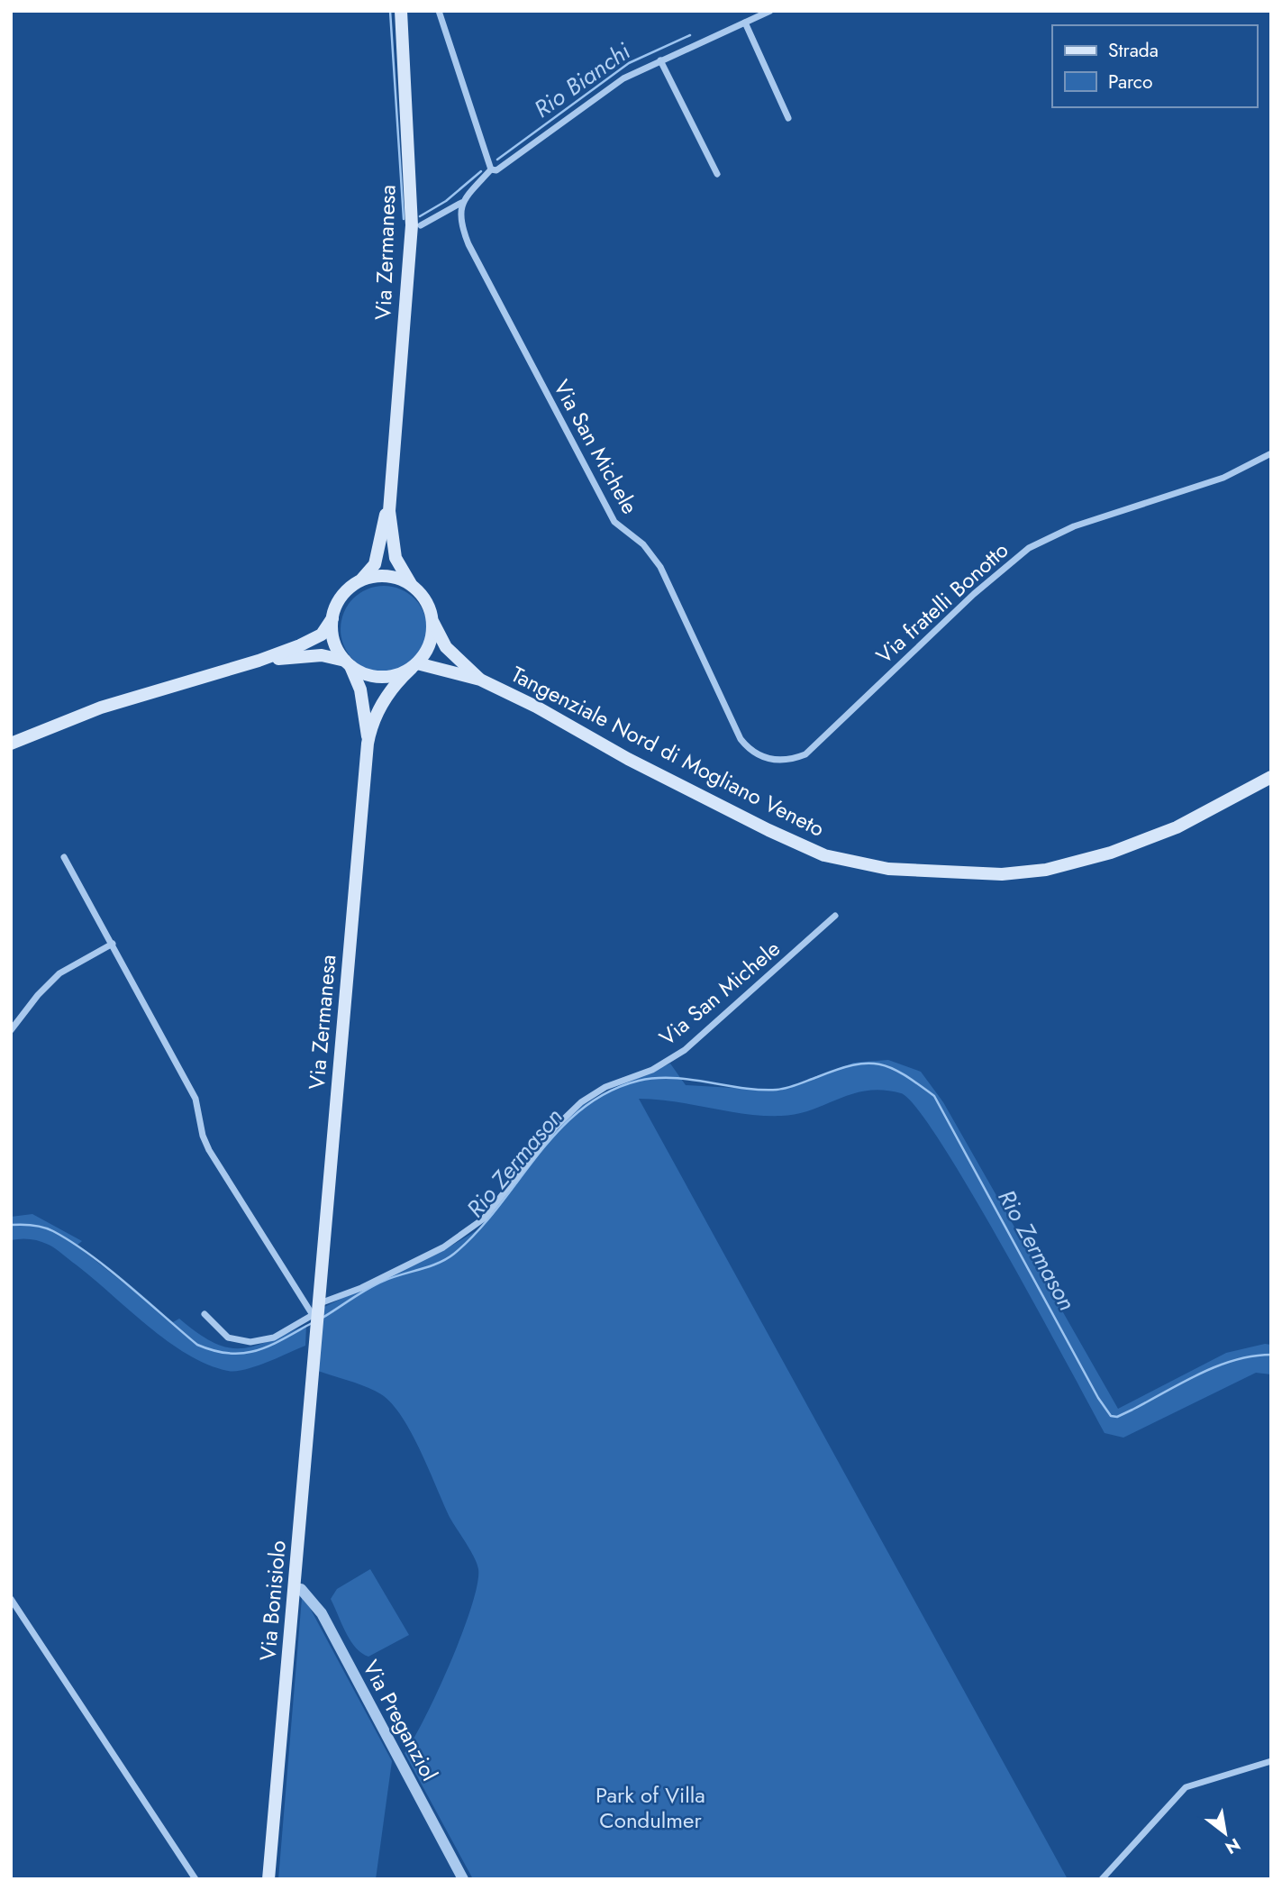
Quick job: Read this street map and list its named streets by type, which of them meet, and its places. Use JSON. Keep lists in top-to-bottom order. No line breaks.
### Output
{"streets":{"main road":["Via Zermanesa","Tangenziale Nord di Mogliano Veneto","Via Bonisiolo"],"street":["Via San Michele","Via fratelli Bonotto","Via Preganziol"]},"crossings":[["Via Zermanesa","Via San Michele"],["Via Zermanesa","Tangenziale Nord di Mogliano Veneto"],["Via Zermanesa","Via Bonisiolo"],["Via San Michele","Via fratelli Bonotto"],["Via Bonisiolo","Via Preganziol"]],"water":["Rio Bianchi","Rio Zermason"],"parks":["Park of Villa Condulmer"],"legend":["Strada","Parco"],"north":"bottom right"}
